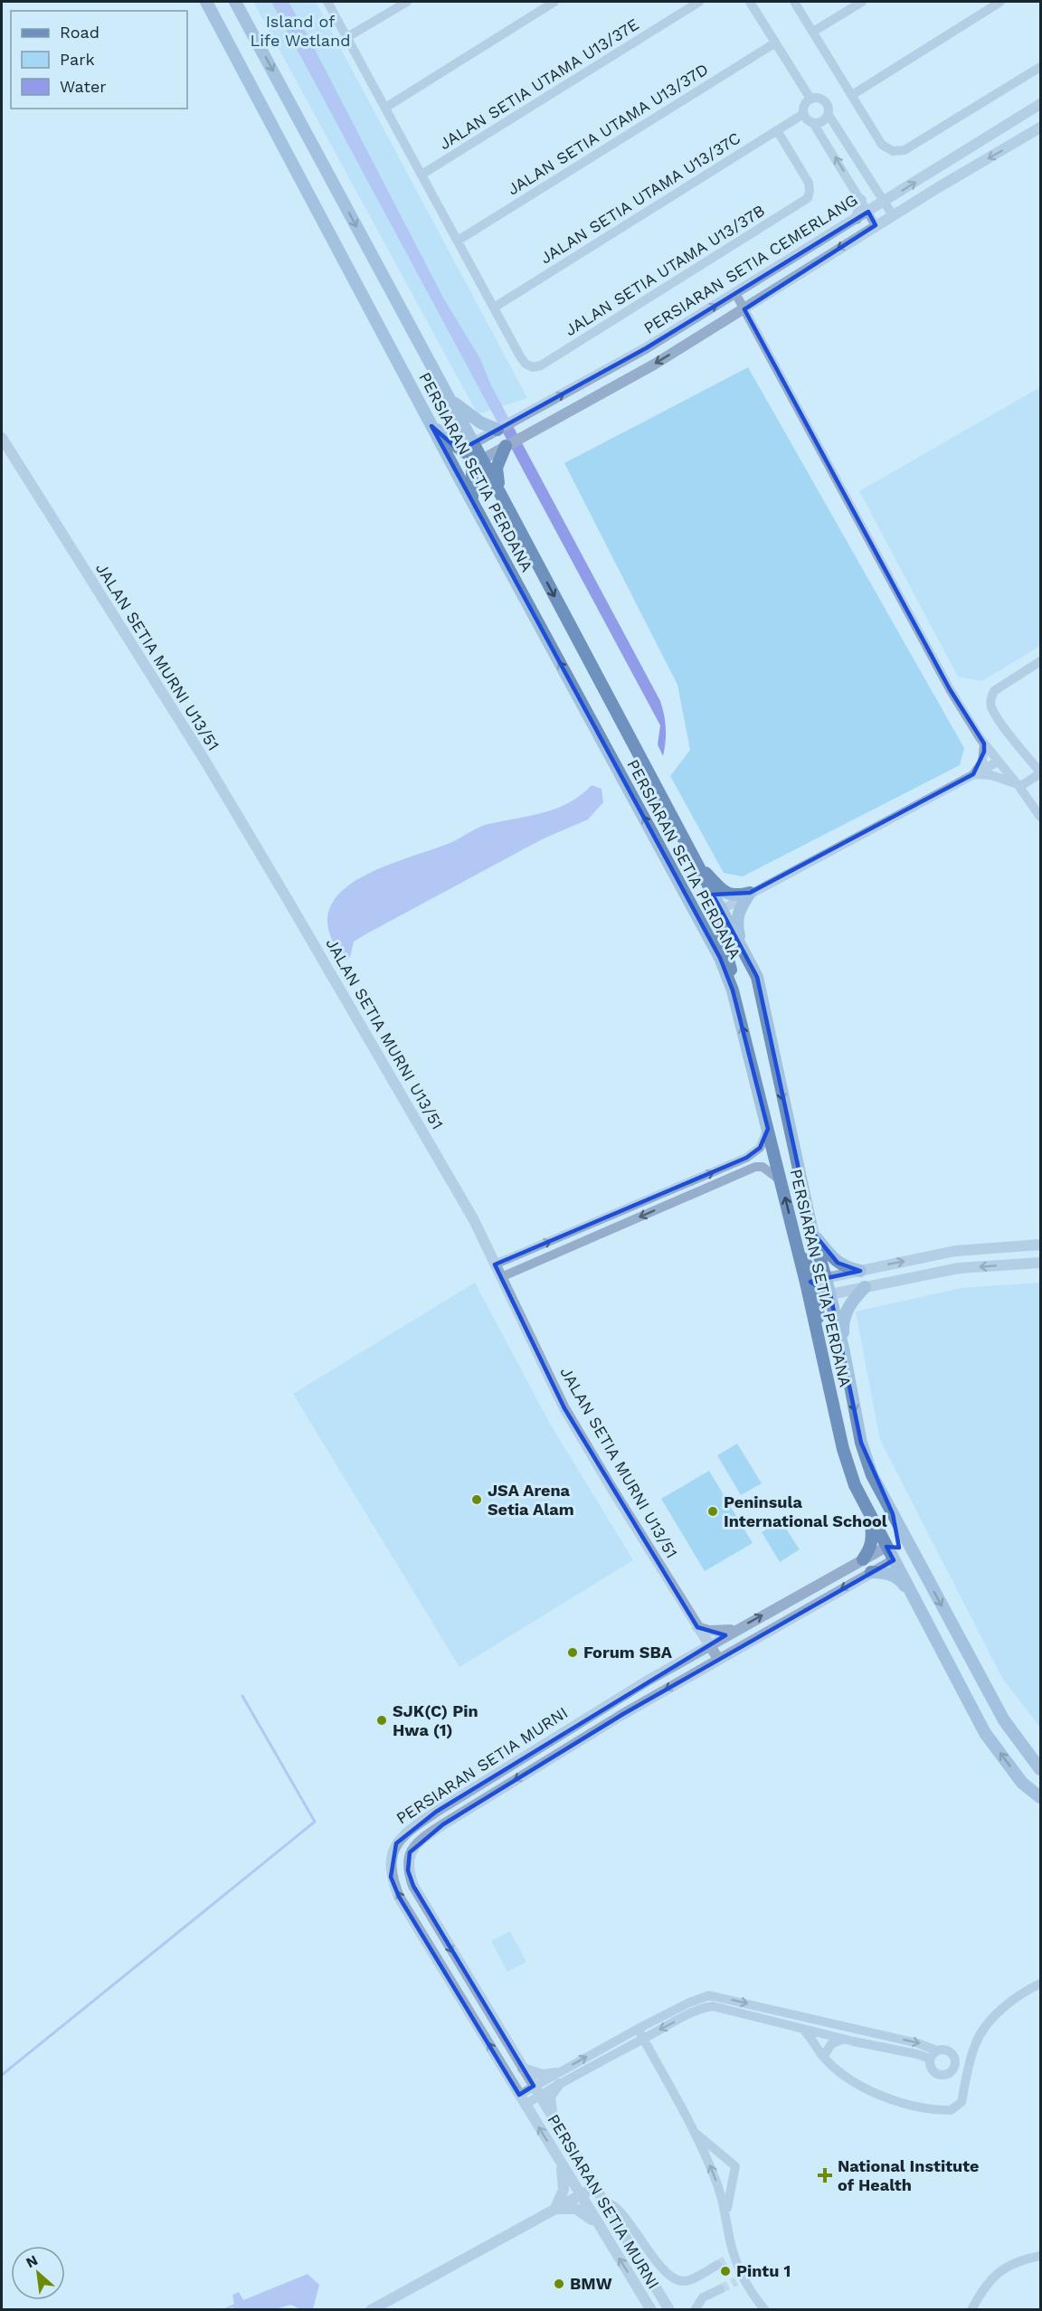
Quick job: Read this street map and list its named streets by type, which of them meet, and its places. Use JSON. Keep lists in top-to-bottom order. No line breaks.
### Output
{"streets":{"main road":["PERSIARAN SETIA PERDANA"],"street":["JALAN SETIA UTAMA U13/37E","JALAN SETIA UTAMA U13/37D","JALAN SETIA UTAMA U13/37C","PERSIARAN SETIA CEMERLANG","JALAN SETIA UTAMA U13/37B","JALAN SETIA MURNI U13/51","PERSIARAN SETIA MURNI"]},"crossings":[["JALAN SETIA UTAMA U13/37C","JALAN SETIA UTAMA U13/37B"],["PERSIARAN SETIA CEMERLANG","PERSIARAN SETIA PERDANA"],["PERSIARAN SETIA PERDANA","PERSIARAN SETIA MURNI"],["JALAN SETIA MURNI U13/51","PERSIARAN SETIA MURNI"]],"parks":["Island of Life Wetland"],"places":{"other":["JSA Arena Setia Alam","Peninsula International School","Forum SBA","SJK(C) Pin Hwa (1)","Pintu 1","BMW"],"health":["National Institute of Health"]},"legend":["Road","Park","Water"],"north":"top left"}
